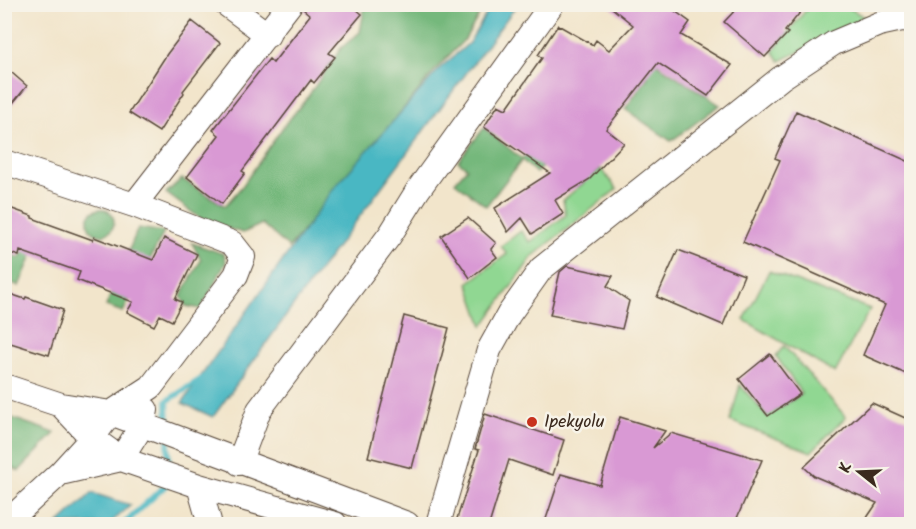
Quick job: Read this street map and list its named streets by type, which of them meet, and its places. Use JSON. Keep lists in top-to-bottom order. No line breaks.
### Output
{"places":["Ipekyolu"],"north":"left"}
